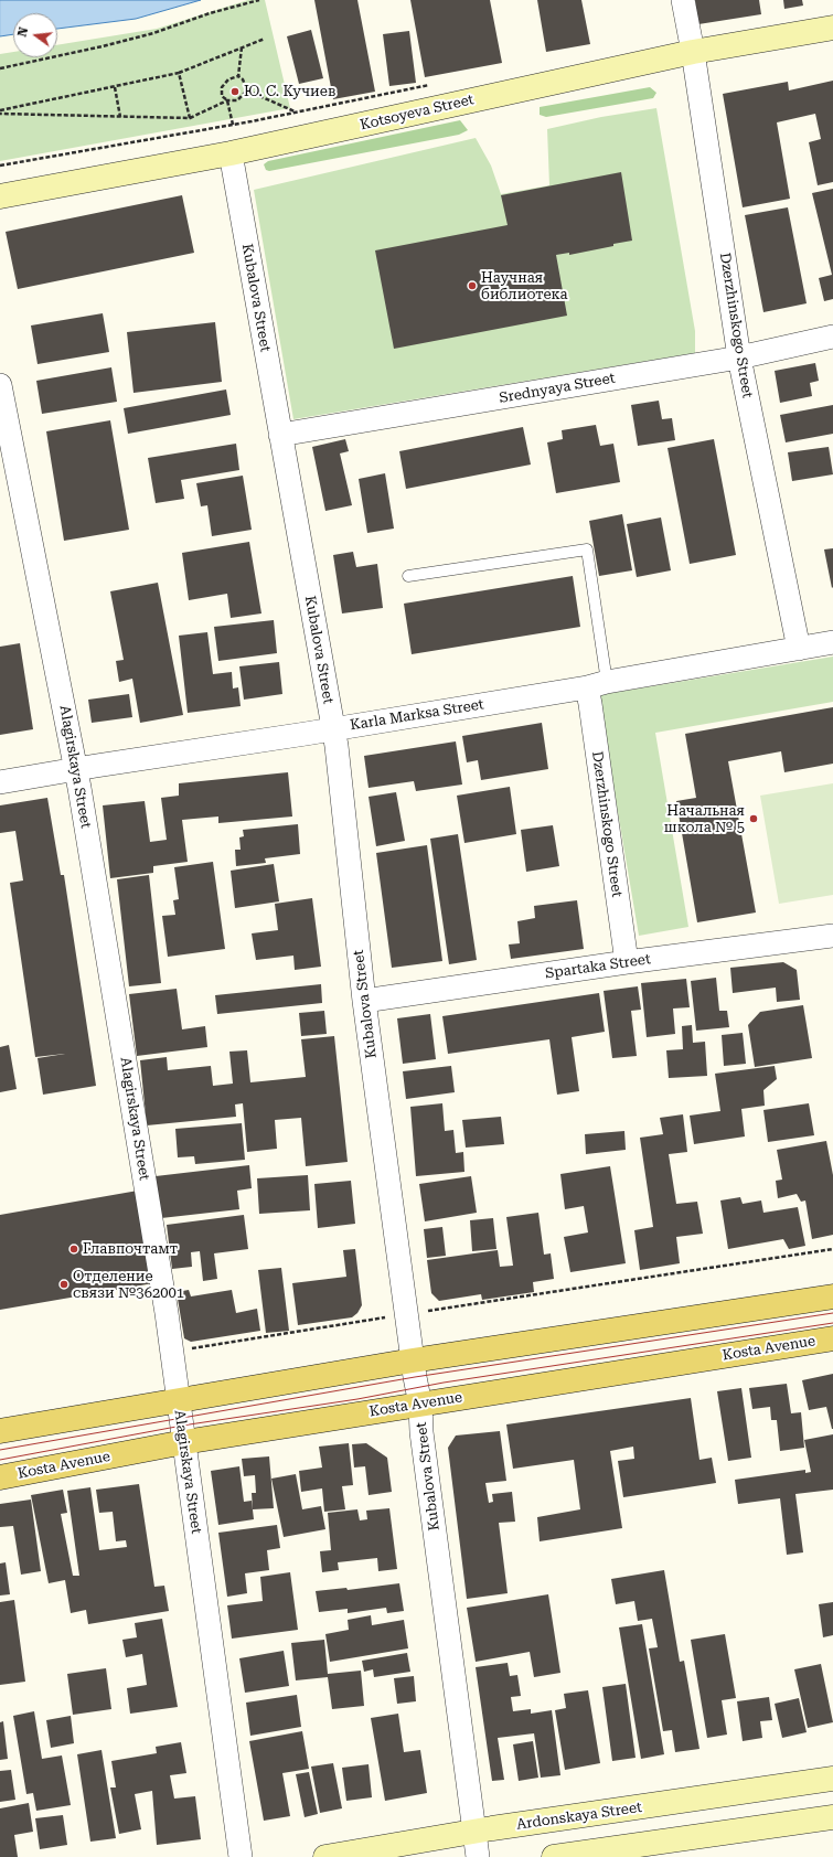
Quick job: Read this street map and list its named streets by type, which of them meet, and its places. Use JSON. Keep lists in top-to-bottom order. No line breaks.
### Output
{"streets":{"main road":["Kosta Avenue"],"street":["Kotsoyeva Street","Kubalova Street","Dzerzhinskogo Street","Srednyaya Street","Karla Marksa Street","Alagirskaya Street","Spartaka Street","Ardonskaya Street"]},"crossings":[["Kotsoyeva Street","Kubalova Street"],["Kotsoyeva Street","Dzerzhinskogo Street"],["Kubalova Street","Srednyaya Street"],["Kubalova Street","Karla Marksa Street"],["Kubalova Street","Spartaka Street"],["Kubalova Street","Kosta Avenue"],["Kubalova Street","Ardonskaya Street"],["Dzerzhinskogo Street","Srednyaya Street"],["Dzerzhinskogo Street","Karla Marksa Street"],["Dzerzhinskogo Street","Spartaka Street"],["Karla Marksa Street","Alagirskaya Street"],["Alagirskaya Street","Kosta Avenue"]],"places":["Ю. С. Кучиев","Научная библиотека","Начальная школа № 5","Главпочтамт","Отделение связи №362001"],"north":"left"}
